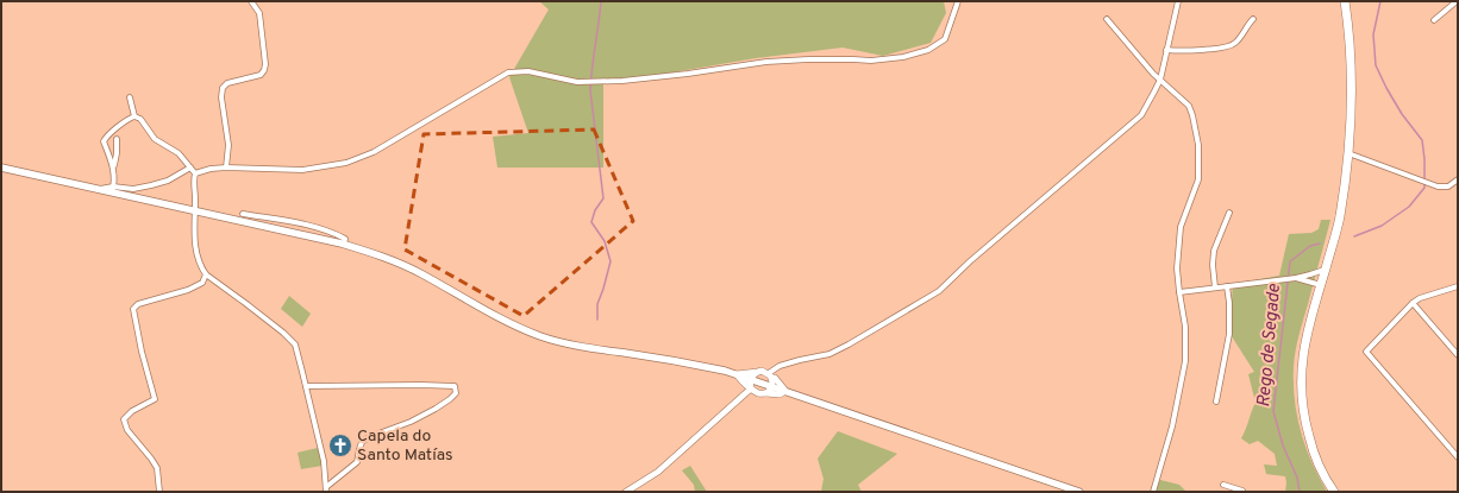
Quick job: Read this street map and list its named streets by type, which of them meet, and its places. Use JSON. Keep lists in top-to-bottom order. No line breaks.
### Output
{"water":["Rego de Segade"],"places":{"church":["Capela do Santo Matías"]}}
